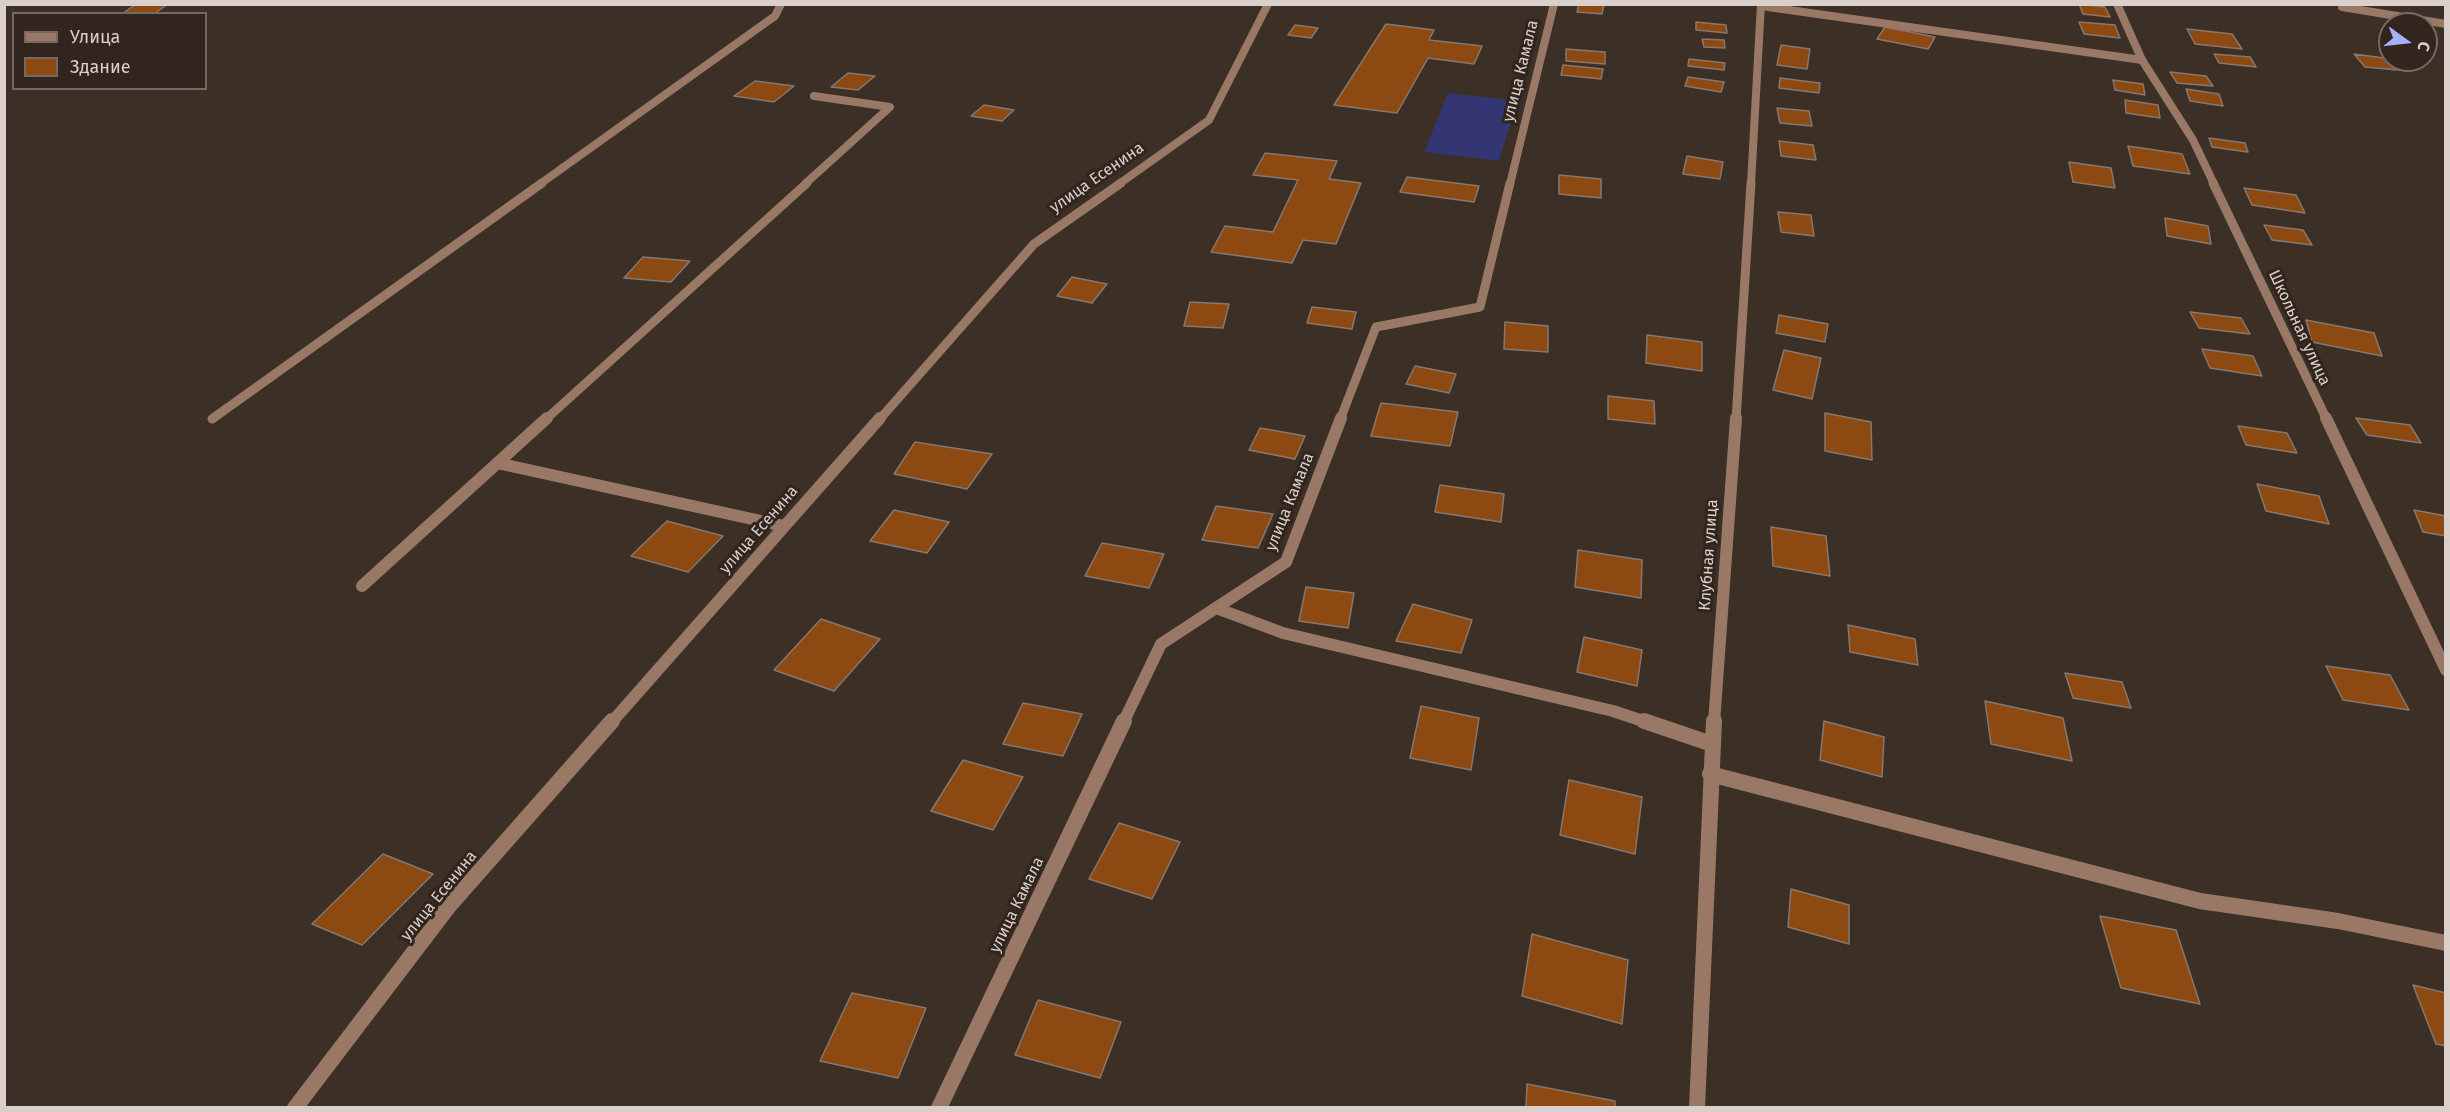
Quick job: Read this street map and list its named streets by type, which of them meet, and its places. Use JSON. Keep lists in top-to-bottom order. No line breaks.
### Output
{"streets":{"street":["улица Камала","улица Есенина","Школьная улица","Клубная улица"]},"legend":["Улица","Здание"],"north":"right"}
